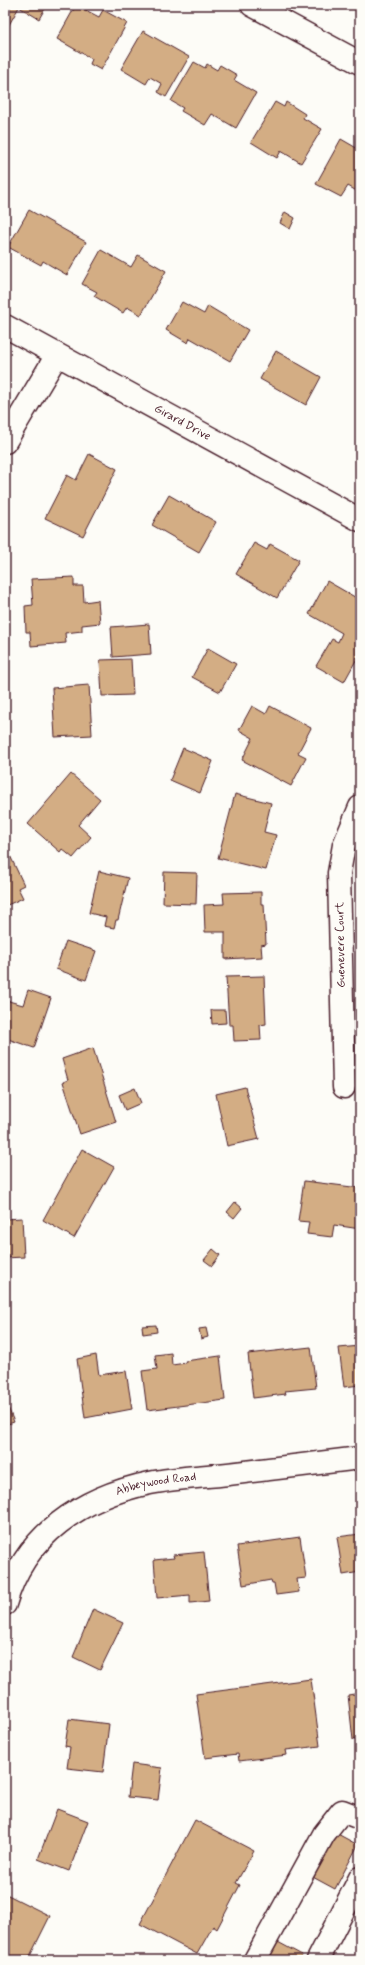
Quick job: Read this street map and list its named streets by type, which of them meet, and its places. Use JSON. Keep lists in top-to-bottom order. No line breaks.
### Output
{"streets":{"street":["Girard Drive","Guenevere Court","Abbeywood Road"]}}
